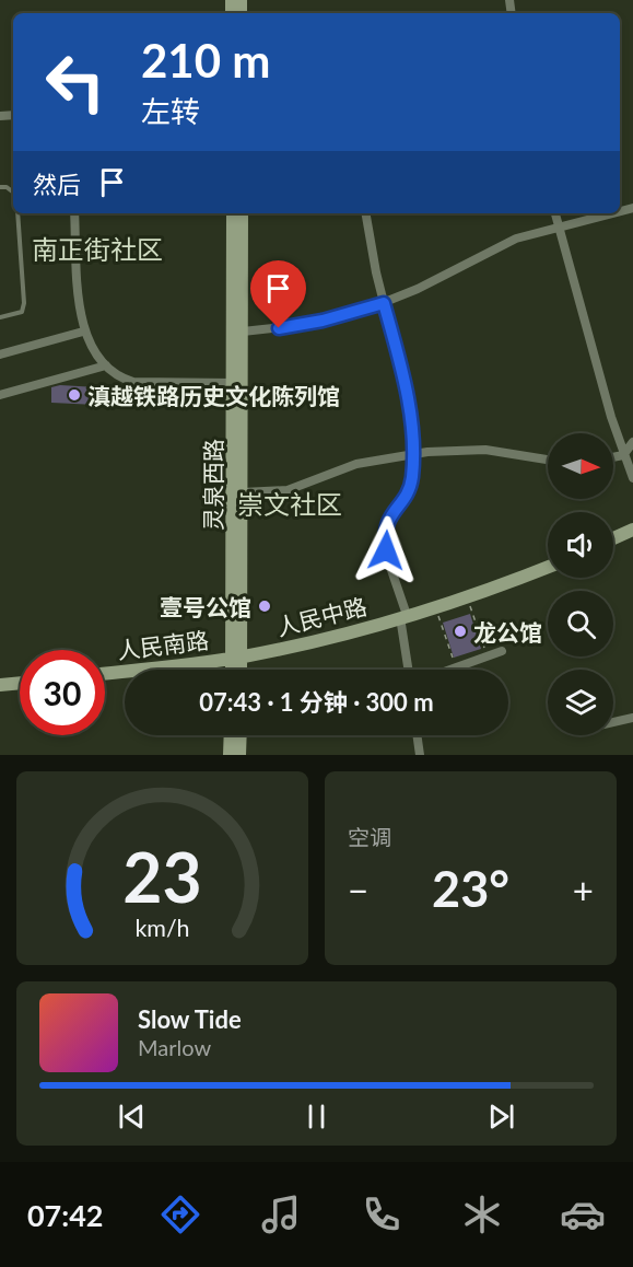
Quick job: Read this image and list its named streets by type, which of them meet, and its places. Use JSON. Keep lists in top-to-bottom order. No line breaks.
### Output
{"streets":{"main road":["灵泉西路","人民中路","人民南路"]},"crossings":[["灵泉西路","人民中路"],["灵泉西路","人民南路"],["人民中路","人民南路"]],"districts":["南正街社区","崇文社区"],"places":["滇越铁路历史文化陈列馆","壹号公馆","龙公馆"],"north":"right","page":{"turn":["210 m","左转"],"then":"然后","limit":"30","trip":"07:43 · 1 分钟 · 300 m","tile":"空调","heat":["−","23°","+"],"song":["Slow Tide","Marlow"],"tabs":"07:42","gauge":["23","km/h"]}}
